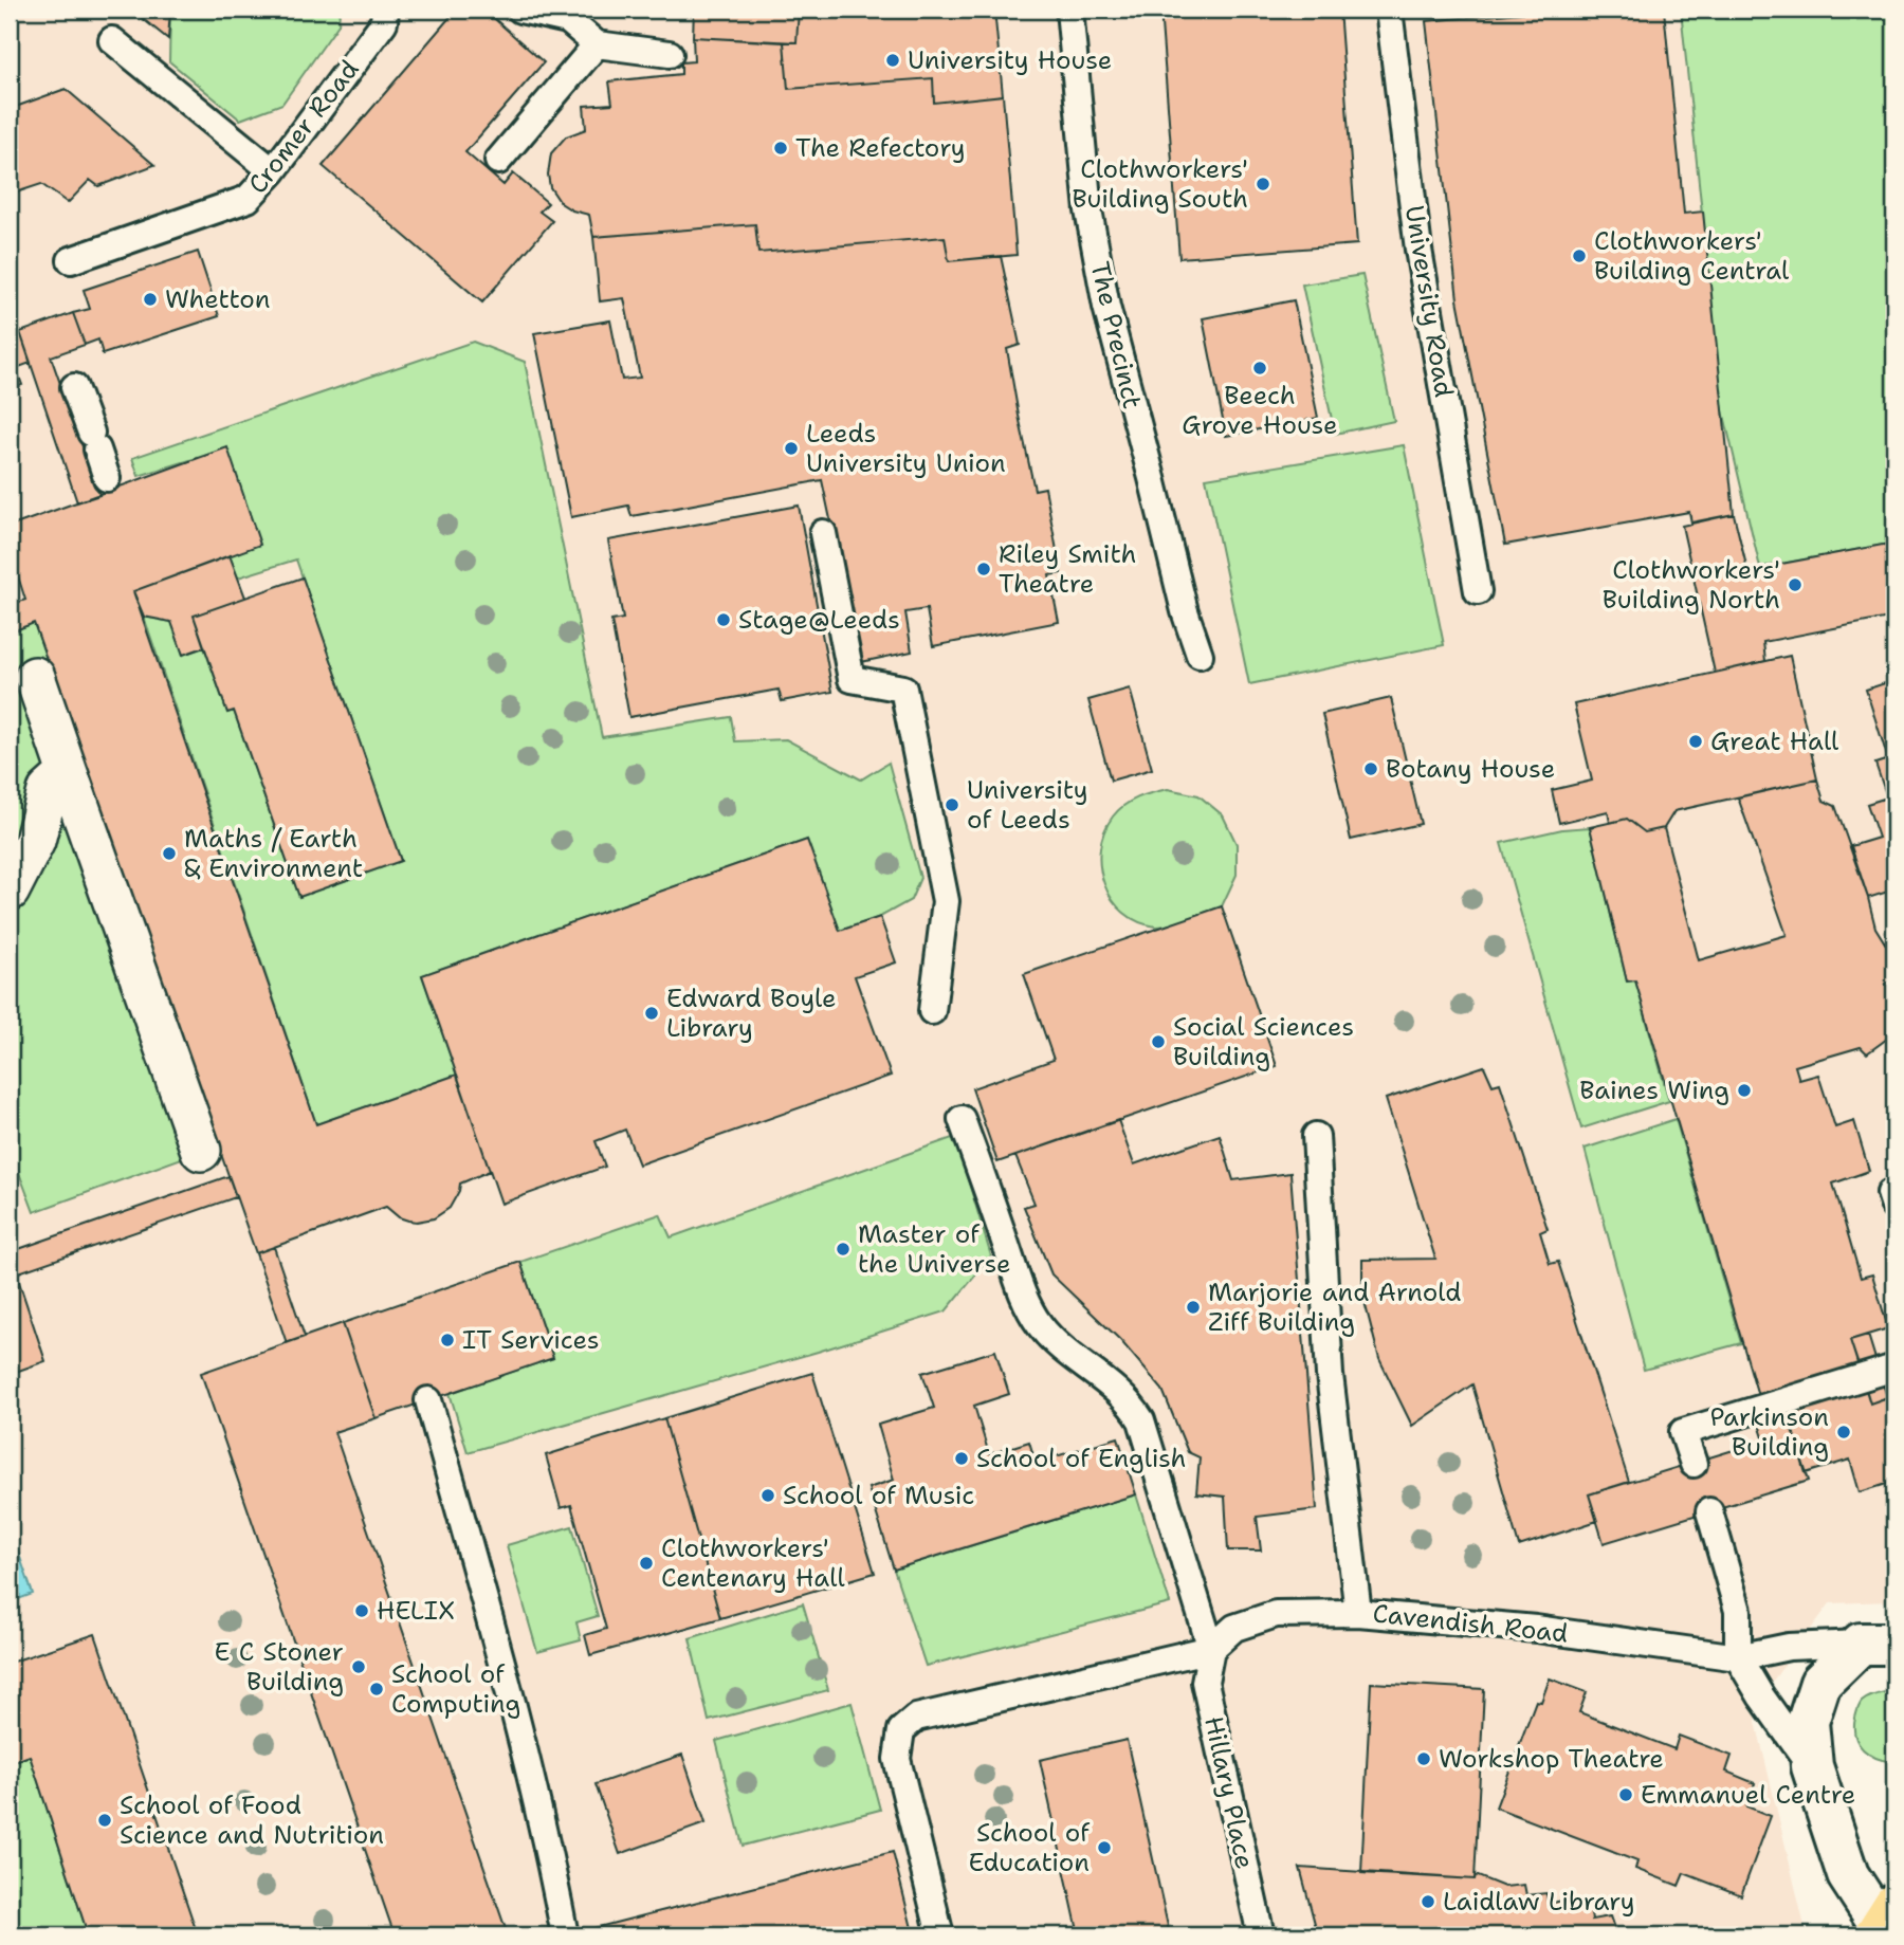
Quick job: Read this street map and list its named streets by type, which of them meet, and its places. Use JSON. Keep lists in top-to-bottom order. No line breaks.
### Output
{"streets":{"street":["Cavendish Road"],"lane":["Cromer Road","University Road","The Precinct","Hillary Place"]},"crossings":[["Cavendish Road","Hillary Place"]],"places":["University House","The Refectory","Clothworkers' Building South","Clothworkers' Building Central","Whetton","Beech Grove House","Leeds University Union","Riley Smith Theatre","Clothworkers' Building North","Stage@Leeds","Great Hall","Botany House","University of Leeds","Maths / Earth & Environment","Edward Boyle Library","Social Sciences Building","Baines Wing","Master of the Universe","Marjorie and Arnold Ziff Building","IT Services","Parkinson Building","School of English","School of Music","Clothworkers' Centenary Hall","HELIX","E C Stoner Building","School of Computing","Workshop Theatre","Emmanuel Centre","School of Food Science and Nutrition","School of Education","Laidlaw Library"]}
